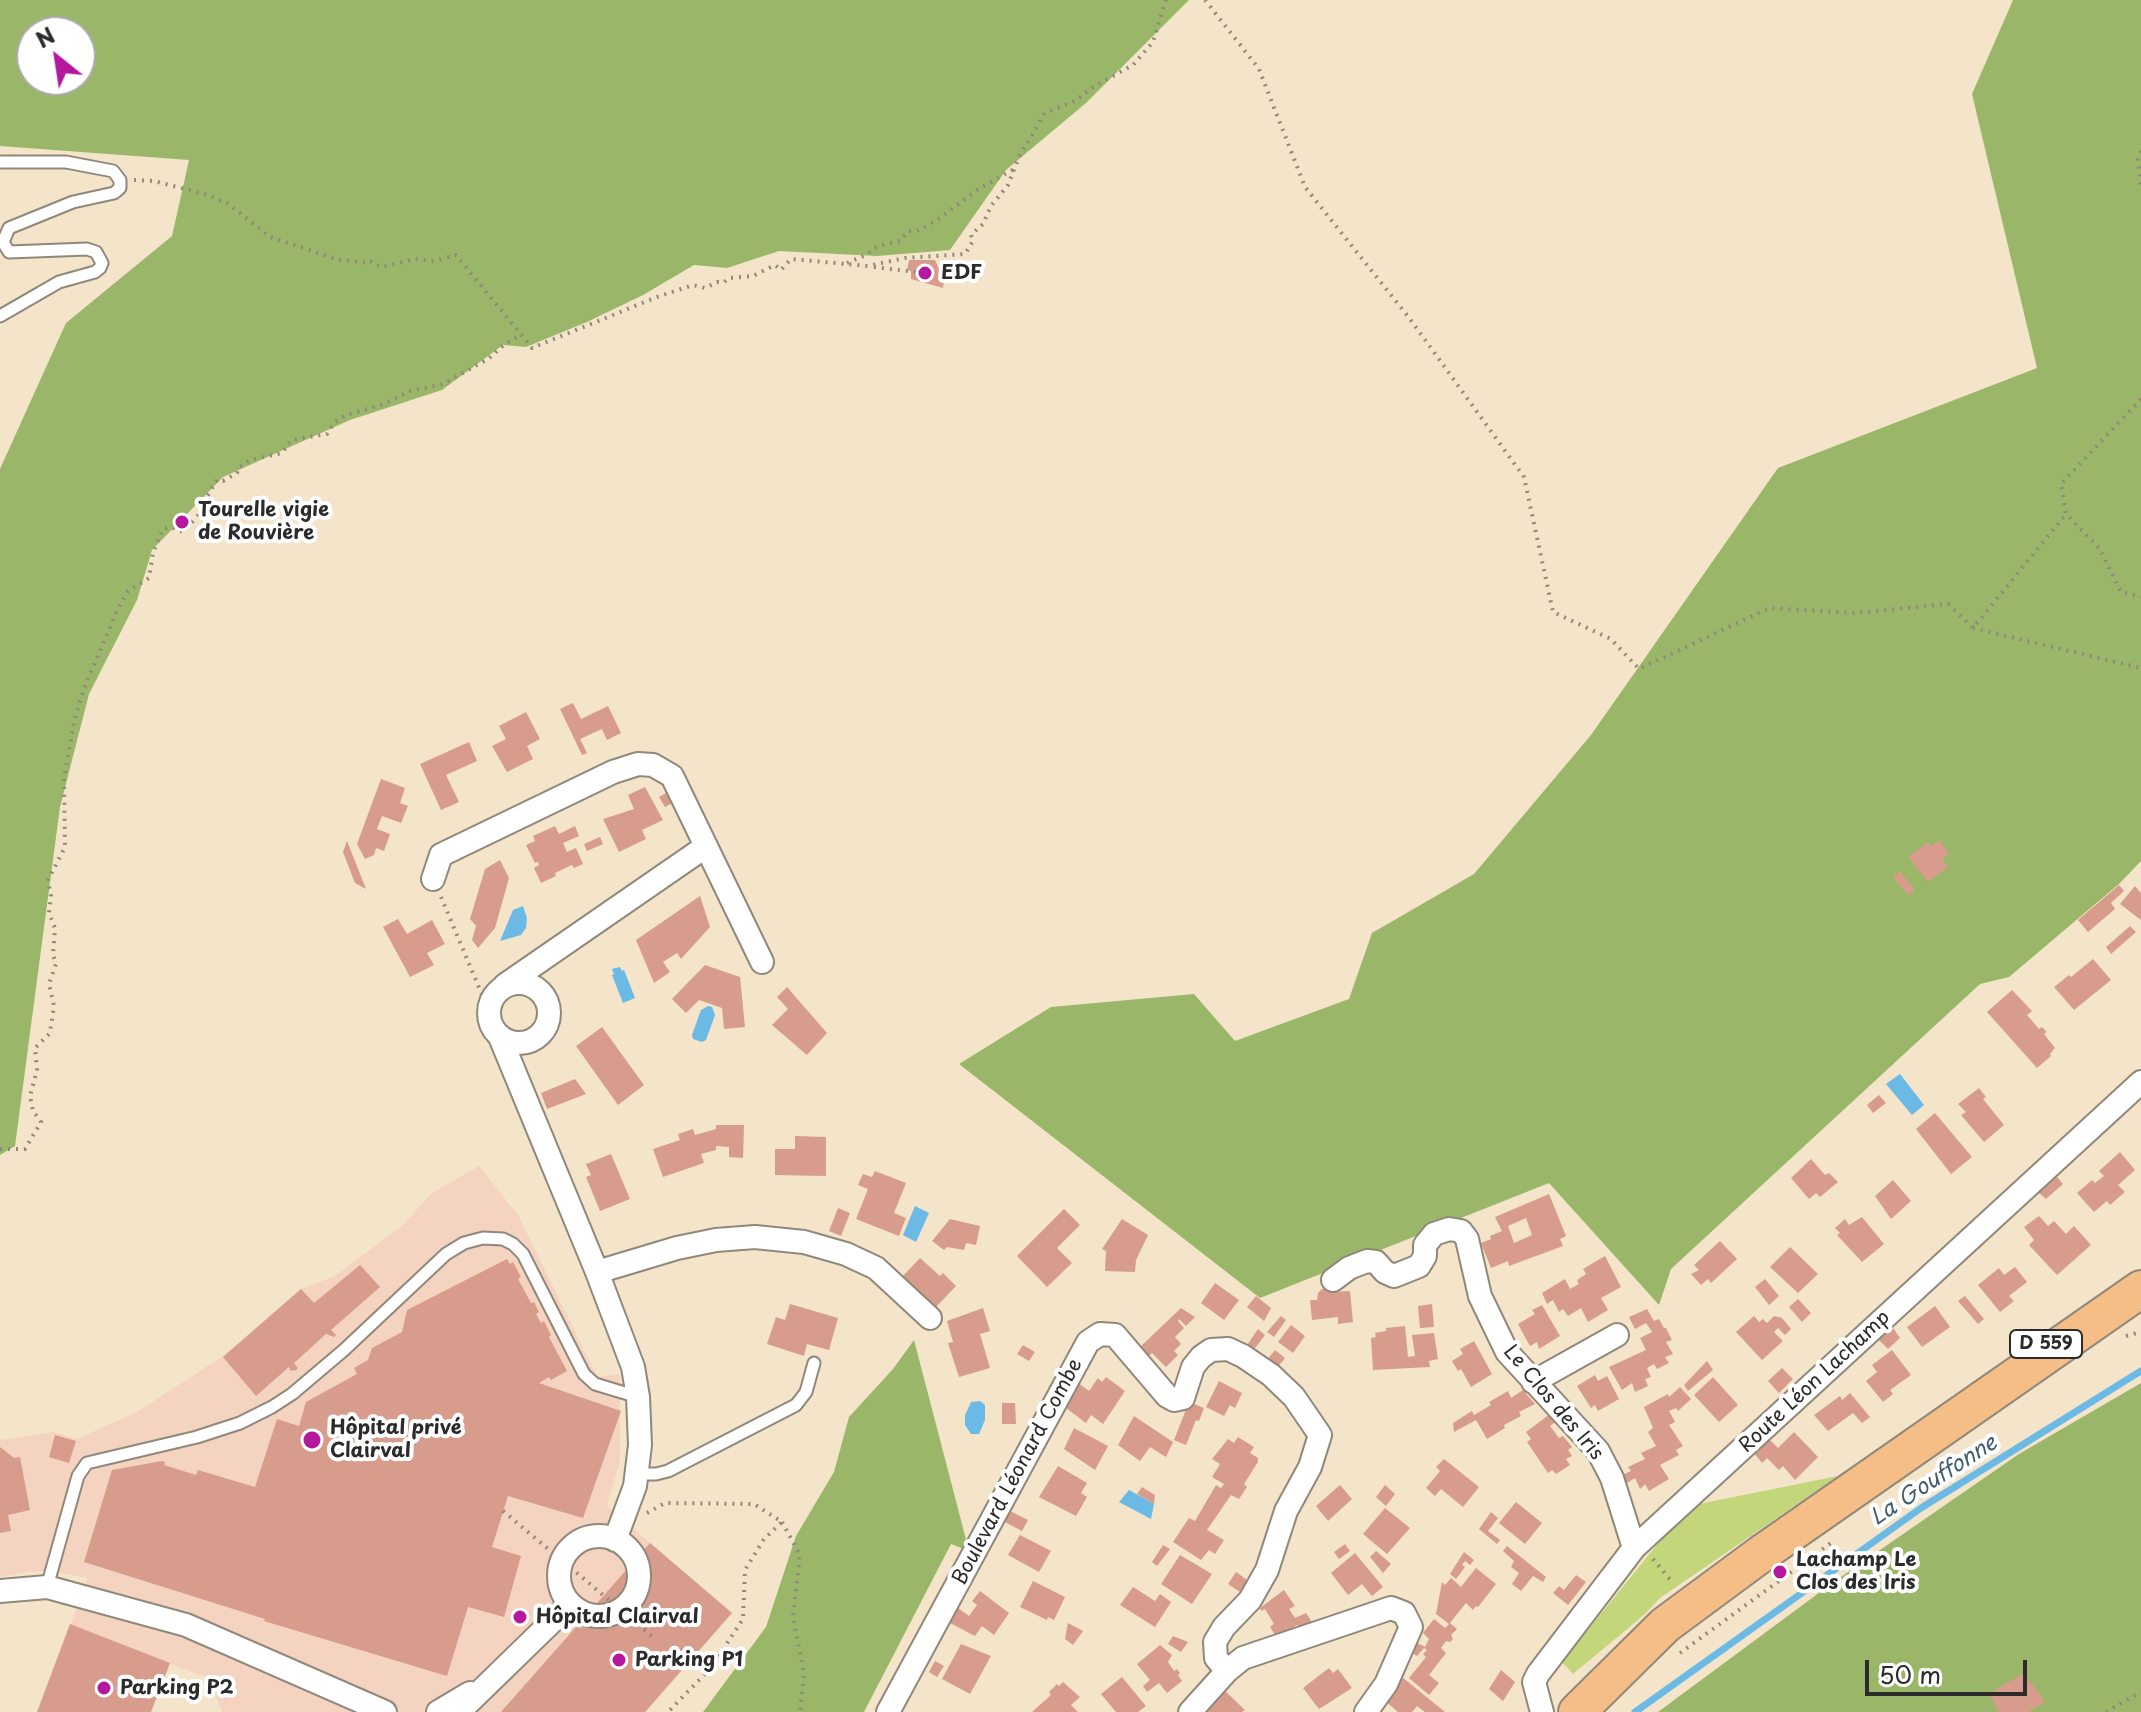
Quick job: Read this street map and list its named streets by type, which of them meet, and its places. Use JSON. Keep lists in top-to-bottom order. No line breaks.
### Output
{"streets":{"main road":["D 559"],"street":["Route Léon Lachamp","Le Clos des Iris","Boulevard Léonard Combe"]},"crossings":[["Route Léon Lachamp","Le Clos des Iris"]],"water":["La Gouffonne"],"places":["EDF","Tourelle vigie de Rouvière","Hôpital privé Clairval","Lachamp Le Clos des Iris","Hôpital Clairval","Parking P1","Parking P2"],"scale_bar":"50 m","north":"top left"}
